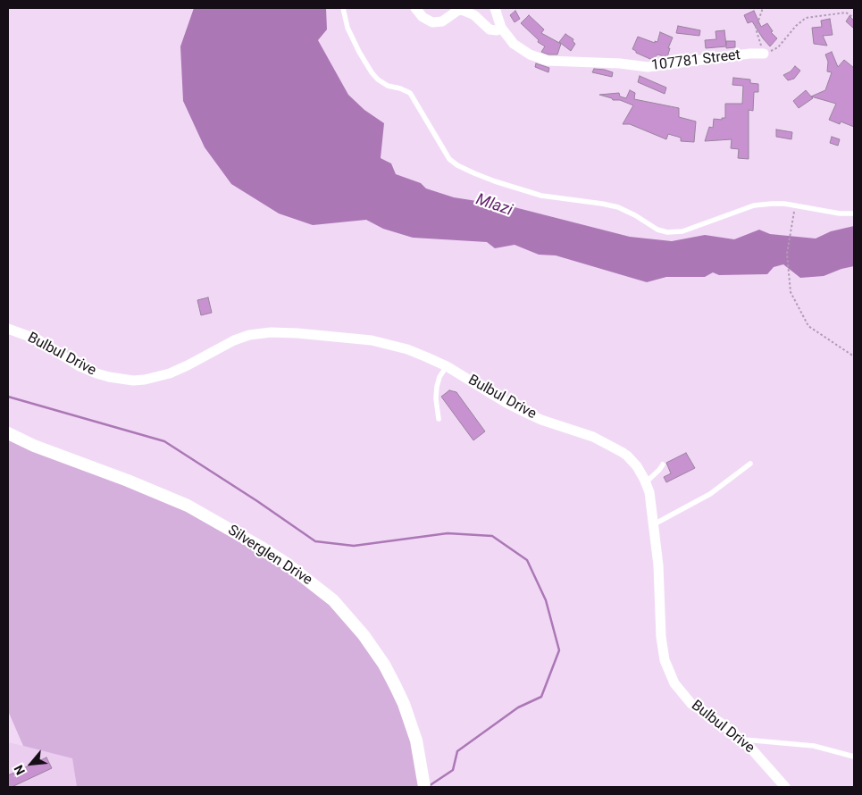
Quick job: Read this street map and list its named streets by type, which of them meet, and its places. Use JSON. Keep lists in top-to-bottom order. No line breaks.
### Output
{"streets":{"street":["107781 Street","Bulbul Drive","Silverglen Drive"]},"water":["Mlazi"],"north":"bottom left"}
